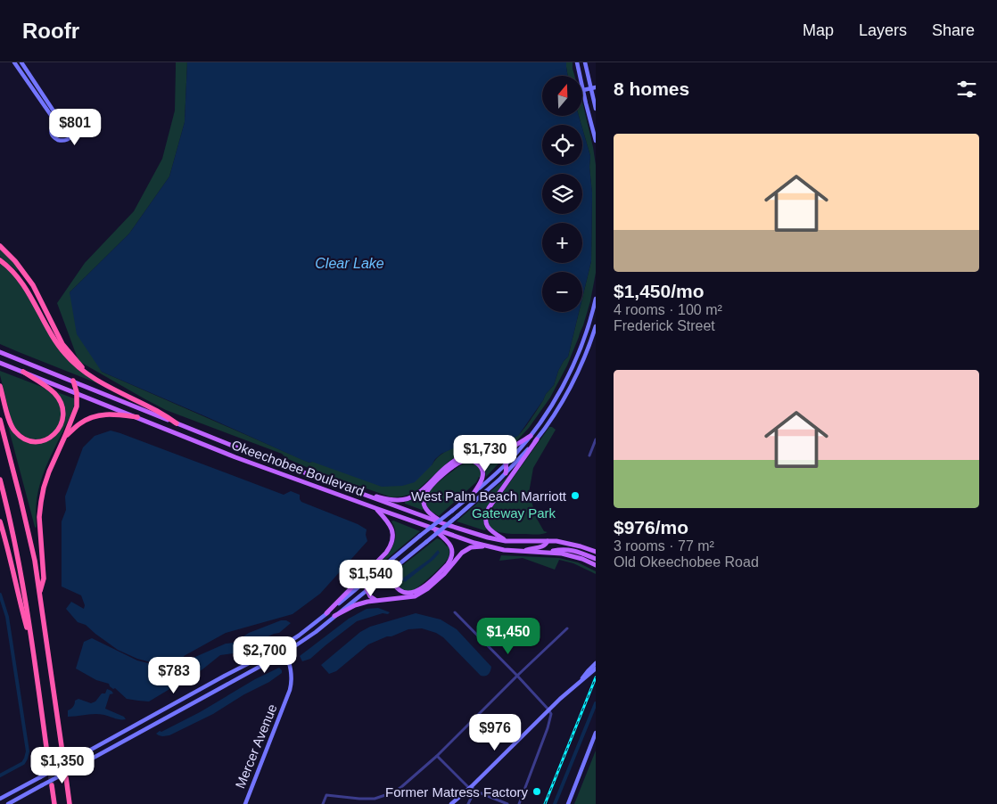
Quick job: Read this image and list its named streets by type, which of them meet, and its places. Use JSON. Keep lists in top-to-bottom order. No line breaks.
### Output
{"streets":{"main road":["Okeechobee Boulevard","Mercer Avenue"]},"water":["Clear Lake"],"parks":["Gateway Park"],"places":["West Palm Beach Marriott","Former Matress Factory"],"north":"top","page":{"header":"Roofr","nav":["Map","Layers","Share"],"heading":"8 homes","map_buttons":["+","−"],"price":["$801","$1,730","$1,540","$1,450","$2,700","$783","$976","$1,350"],"list":[{"name":"$1,450/mo","note":"4 rooms · 100 m² · Frederick Street"},{"name":"$976/mo","note":"3 rooms · 77 m² · Old Okeechobee Road"}]}}
